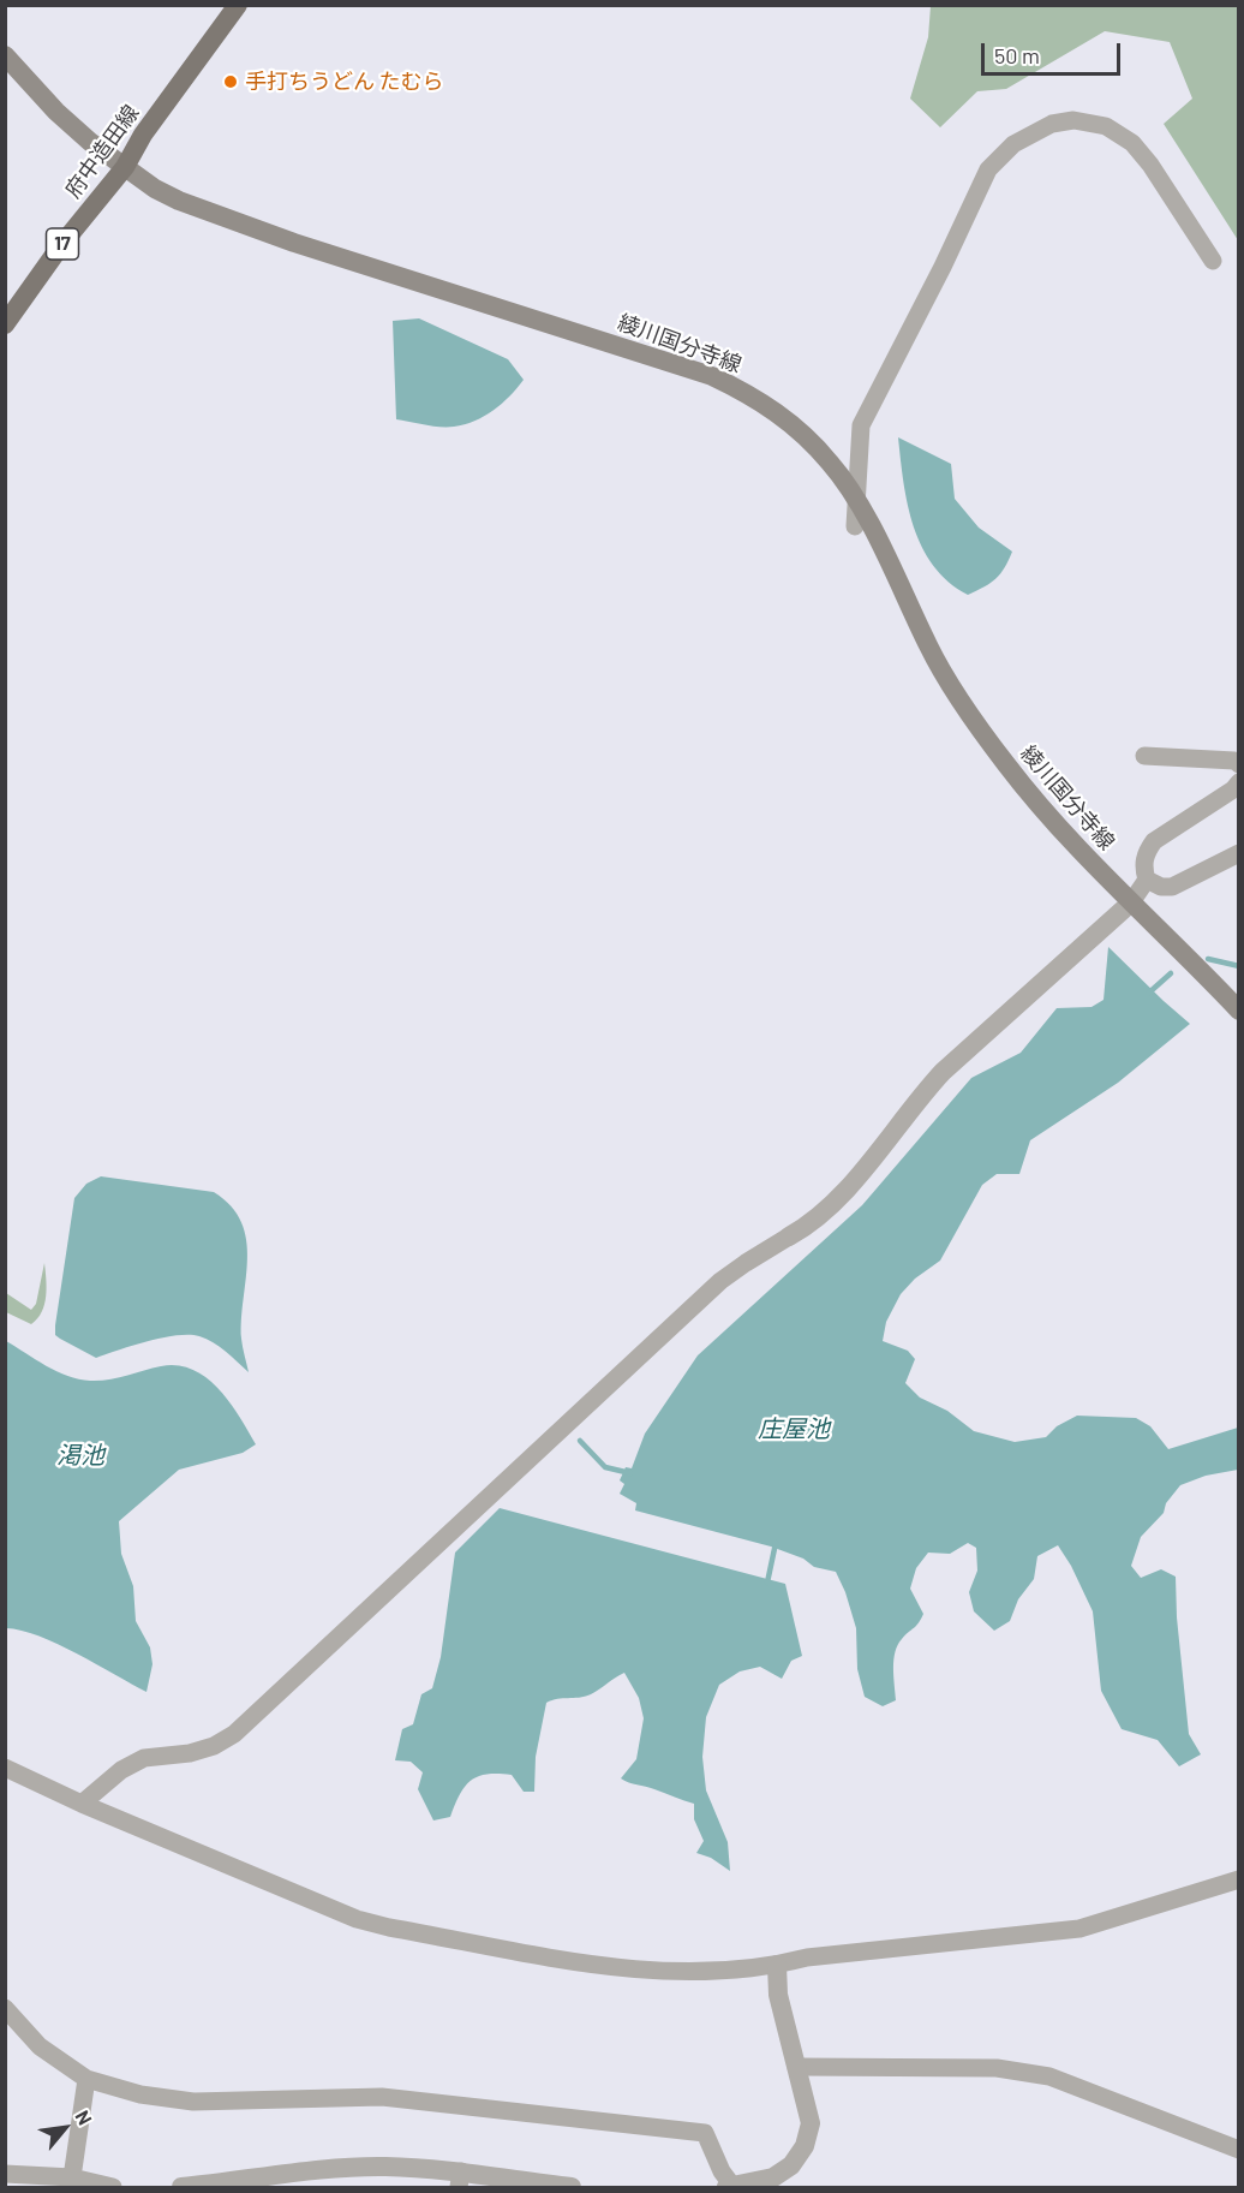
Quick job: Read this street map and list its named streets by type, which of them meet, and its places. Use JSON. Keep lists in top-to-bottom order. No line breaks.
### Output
{"streets":{"main road":["府中造田線","17","綾川国分寺線"]},"crossings":[["府中造田線","綾川国分寺線"]],"water":["庄屋池","渇池"],"places":["手打ちうどん たむら"],"scale_bar":"50 m","north":"top right"}
